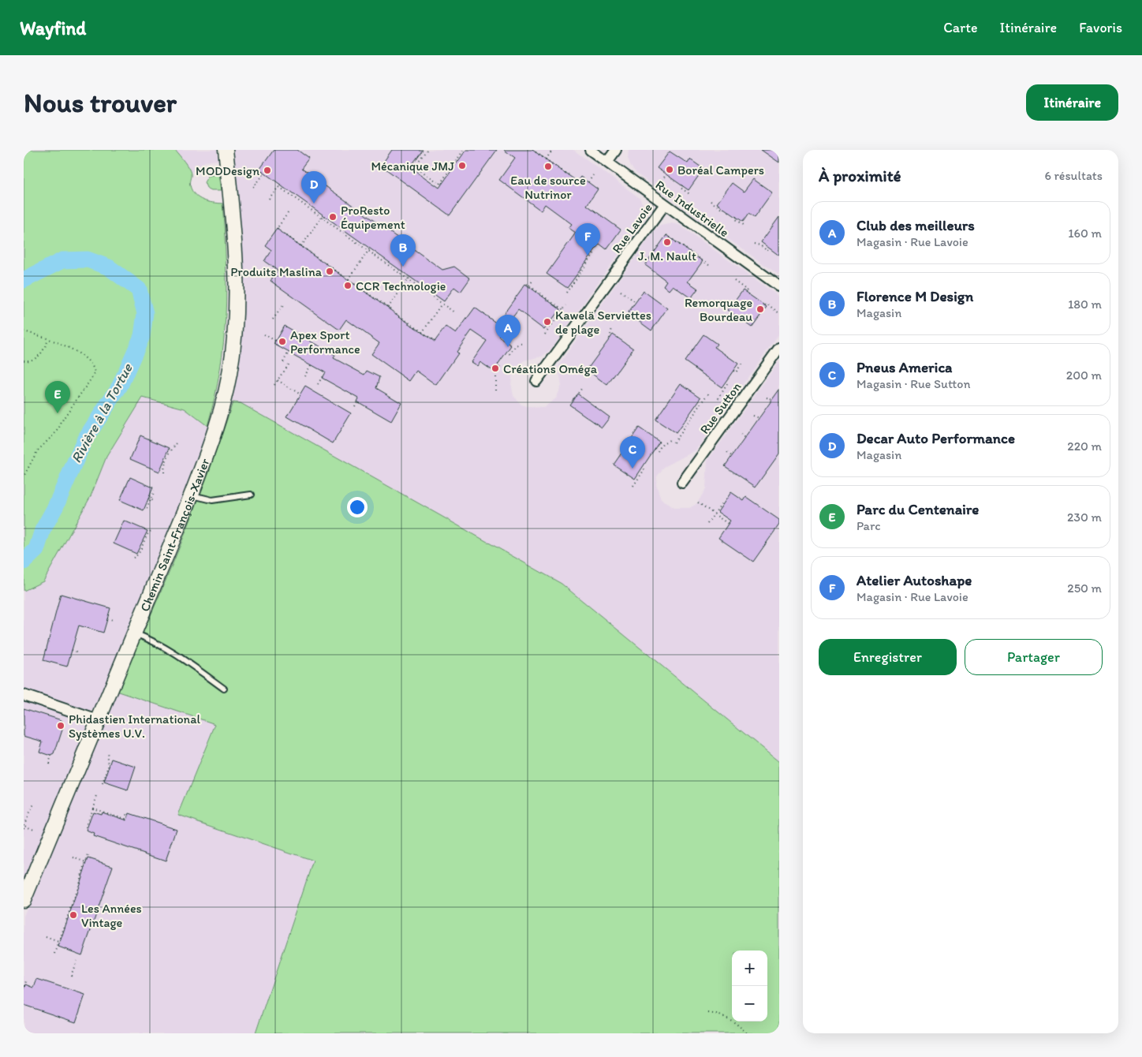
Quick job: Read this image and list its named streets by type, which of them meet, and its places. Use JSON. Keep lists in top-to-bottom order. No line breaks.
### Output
{"streets":{"street":["Rue Industrielle","Rue Lavoie","Rue Sutton","Chemin Saint-François-Xavier"]},"crossings":[["Rue Industrielle","Rue Lavoie"]],"water":["Rivière à la Tortue"],"places":["Mécanique JMJ","Eau de source Nutrinor","Boréal Campers","MODDesign","ProResto Équipement","J. M. Nault","Produits Maslina","CCR Technologie","Remorquage Bourdeau","Kawelä Serviettes de plage","Apex Sport Performance","Créations Oméga","Phidastien International Systèmes U.V.","Les Années Vintage"],"page":{"header":"Wayfind","nav":["Carte","Itinéraire","Favoris"],"buttons":["Itinéraire",["Enregistrer","Partager"]],"title":"Nous trouver","heading":["À proximité","6 résultats"],"pins":["D","F","B","A","E","C"],"list":[{"mark":"A","name":"Club des meilleurs","note":"Magasin · Rue Lavoie","value":"160 m"},{"mark":"B","name":"Florence M Design","note":"Magasin","value":"180 m"},{"mark":"C","name":"Pneus America","note":"Magasin · Rue Sutton","value":"200 m"},{"mark":"D","name":"Decar Auto Performance","note":"Magasin","value":"220 m"},{"mark":"E","name":"Parc du Centenaire","note":"Parc","value":"230 m"},{"mark":"F","name":"Atelier Autoshape","note":"Magasin · Rue Lavoie","value":"250 m"}],"map_buttons":["+","−"]}}
